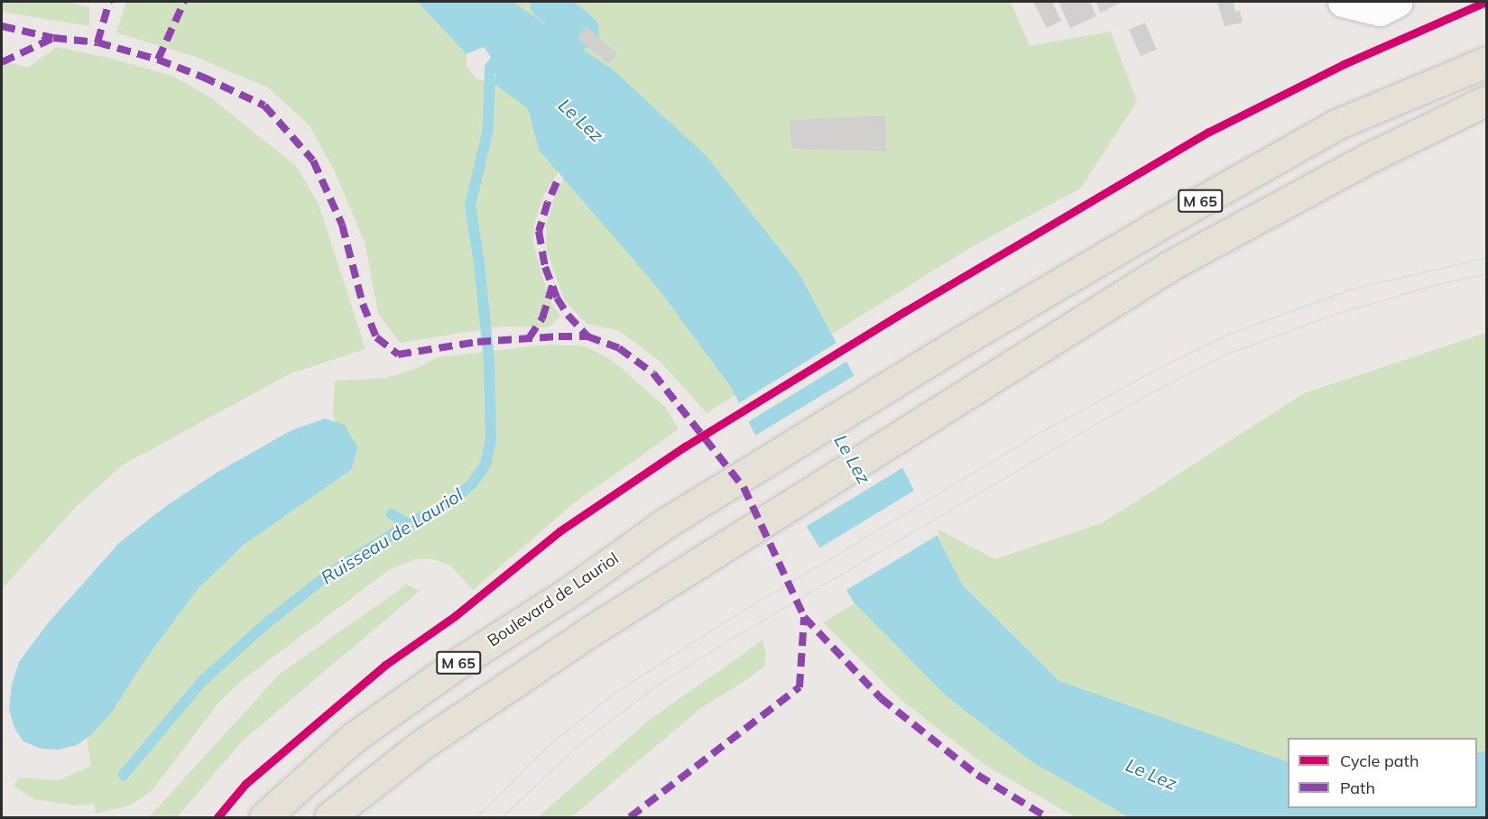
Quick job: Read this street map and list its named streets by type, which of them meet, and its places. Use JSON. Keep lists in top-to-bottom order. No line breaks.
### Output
{"streets":{"main road":["M 65","Boulevard de Lauriol"]},"crossings":[["M 65","Boulevard de Lauriol"]],"water":["Le Lez","Ruisseau de Lauriol"],"legend":["Cycle path","Path"]}
